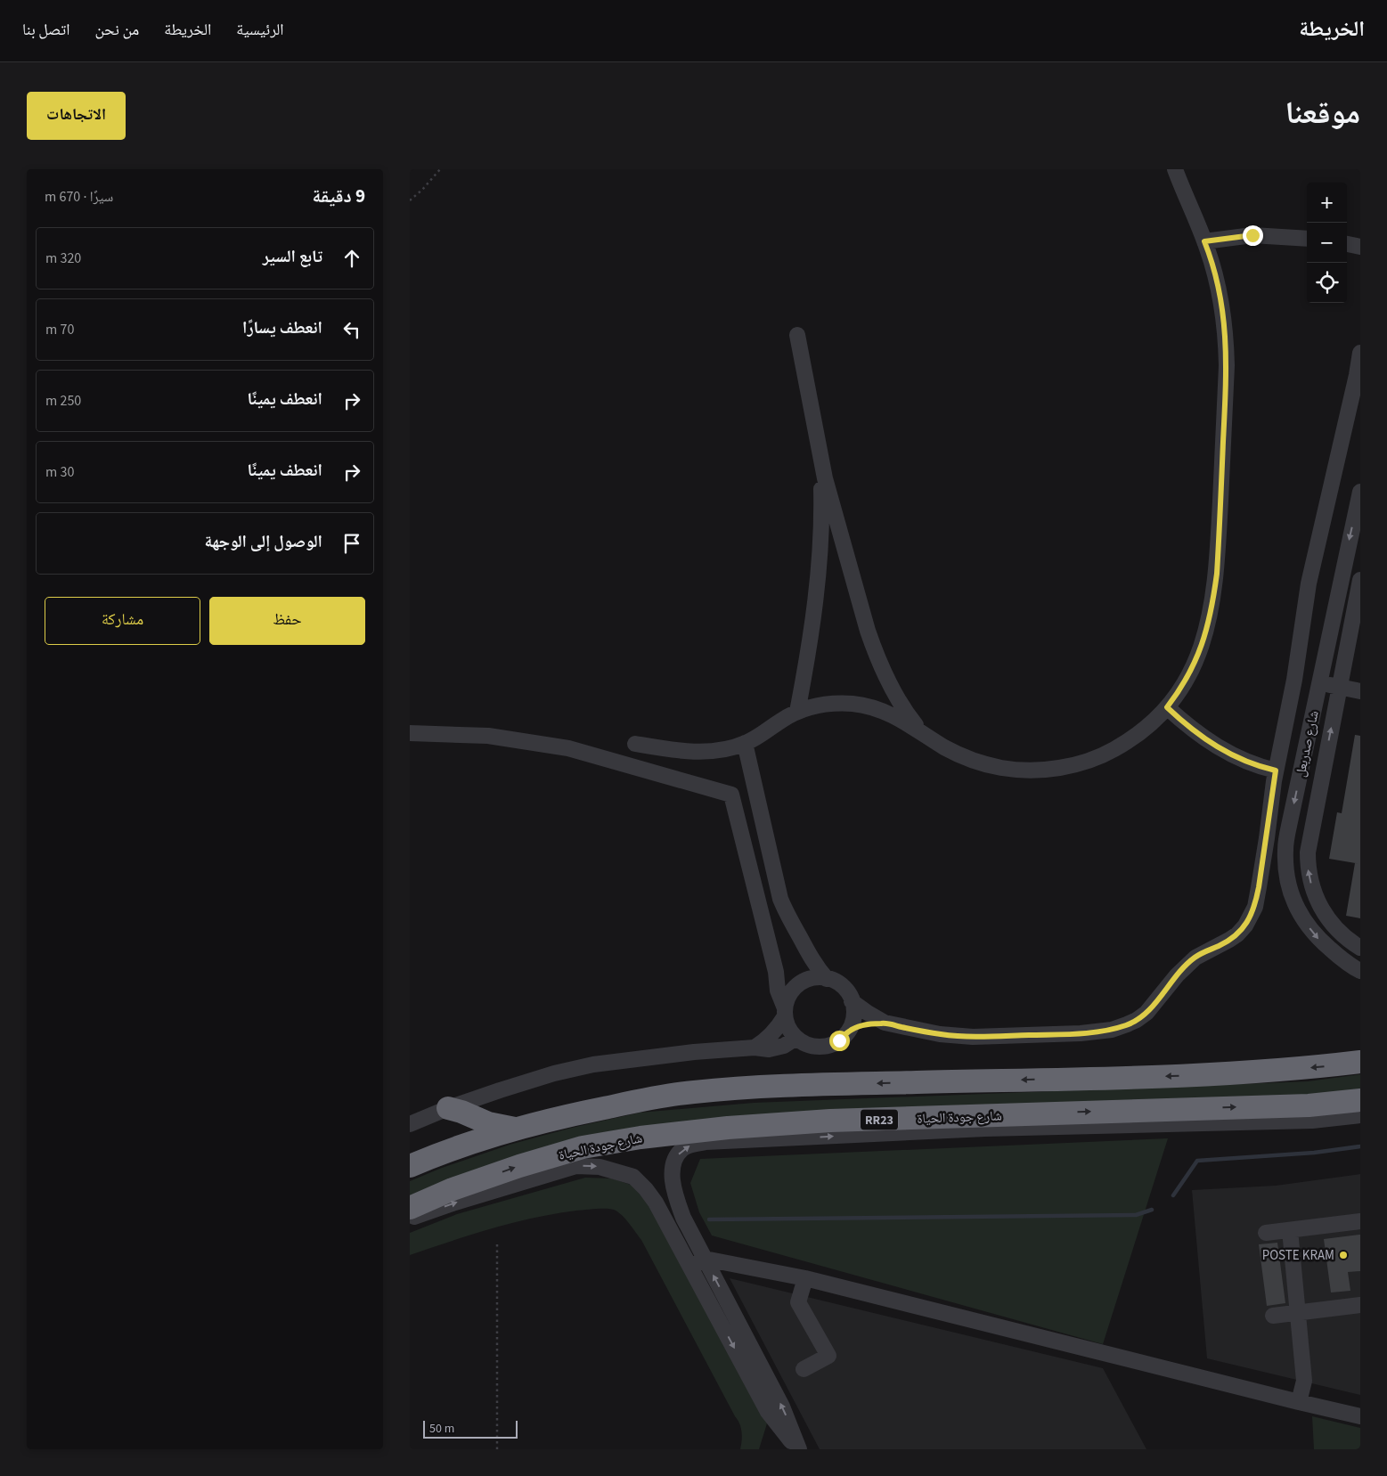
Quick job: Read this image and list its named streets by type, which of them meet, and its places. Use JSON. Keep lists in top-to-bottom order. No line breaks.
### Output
{"streets":{"highway":["شارع جودة الحياة","RR23"],"street":["شارع صدربعل"]},"places":["POSTE KRAM"],"scale_bar":"50 m","page":{"header":"الخريطة","nav":["الرئيسية","الخريطة","من نحن","اتصل بنا"],"title":"موقعنا","buttons":["الاتجاهات",["حفظ","مشاركة"]],"heading":["9 دقيقة","سيرًا · 670 m"],"map_buttons":["+","−"],"list":[["تابع السير","320 m"],["انعطف يسارًا","70 m"],["انعطف يمينًا","250 m"],["انعطف يمينًا","30 m"],"الوصول إلى الوجهة"],"scale":"50 m"}}
